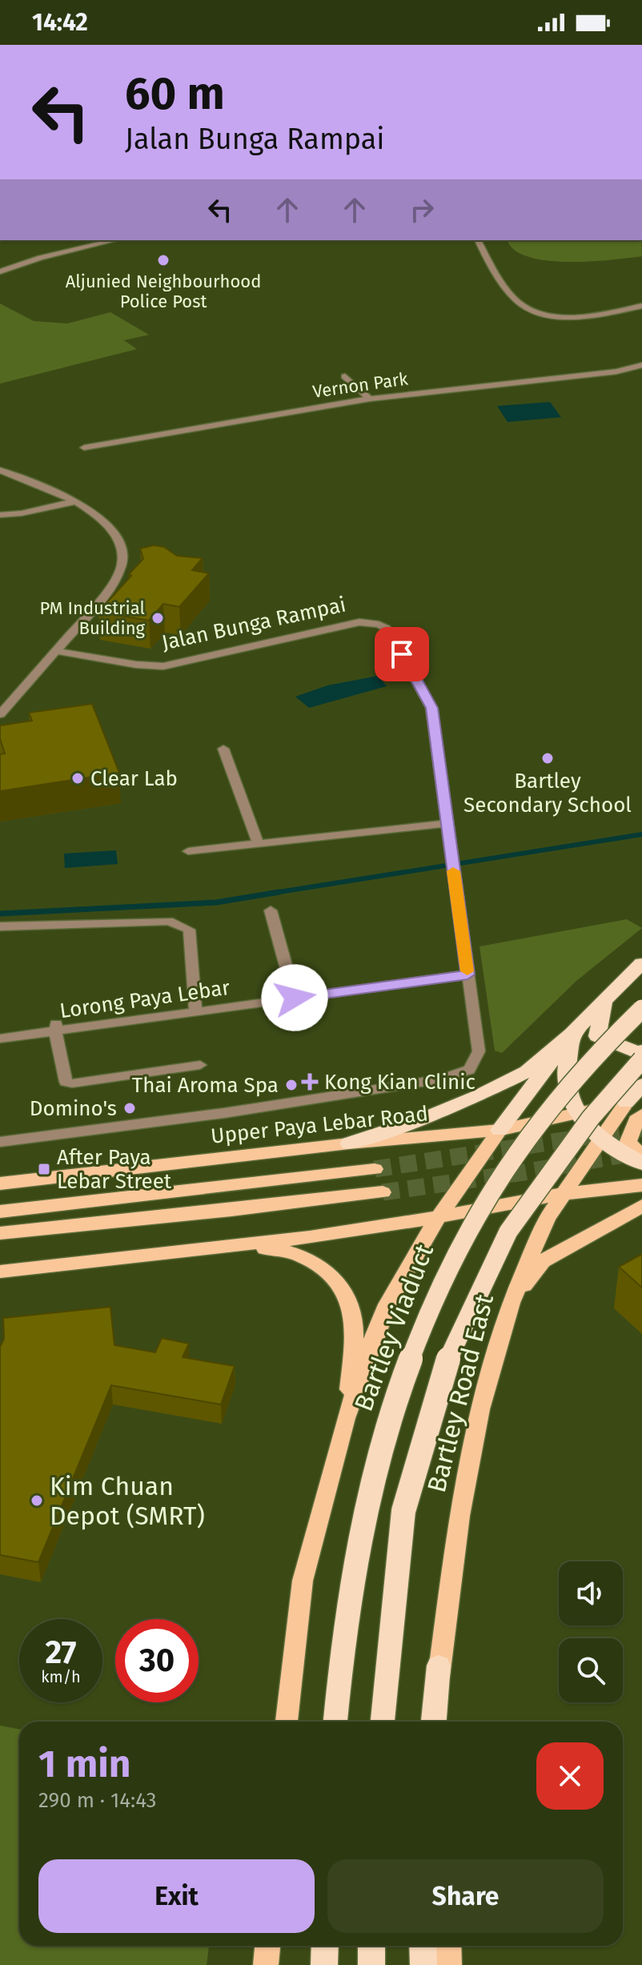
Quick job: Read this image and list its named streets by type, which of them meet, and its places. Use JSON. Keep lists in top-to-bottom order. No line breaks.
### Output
{"streets":{"highway":["Bartley Viaduct"],"main road":["Upper Paya Lebar Road","Bartley Road East"],"street":["Vernon Park","Jalan Bunga Rampai","Lorong Paya Lebar"]},"crossings":[["Jalan Bunga Rampai","Lorong Paya Lebar"],["Jalan Bunga Rampai","Upper Paya Lebar Road"],["Upper Paya Lebar Road","Bartley Road East"]],"places":{"other":["Aljunied Neighbourhood Police Post","PM Industrial Building","Bartley Secondary School","Clear Lab","Thai Aroma Spa","Domino's","Kim Chuan Depot (SMRT)"],"health":["Kong Kian Clinic"],"transit":["After Paya Lebar Street"]},"page":{"status":"14:42","turn":["60 m","Jalan Bunga Rampai"],"speed":"27 km/h","limit":"30","heading":["1 min","290 m · 14:43"],"buttons":["Exit","Share"]}}
